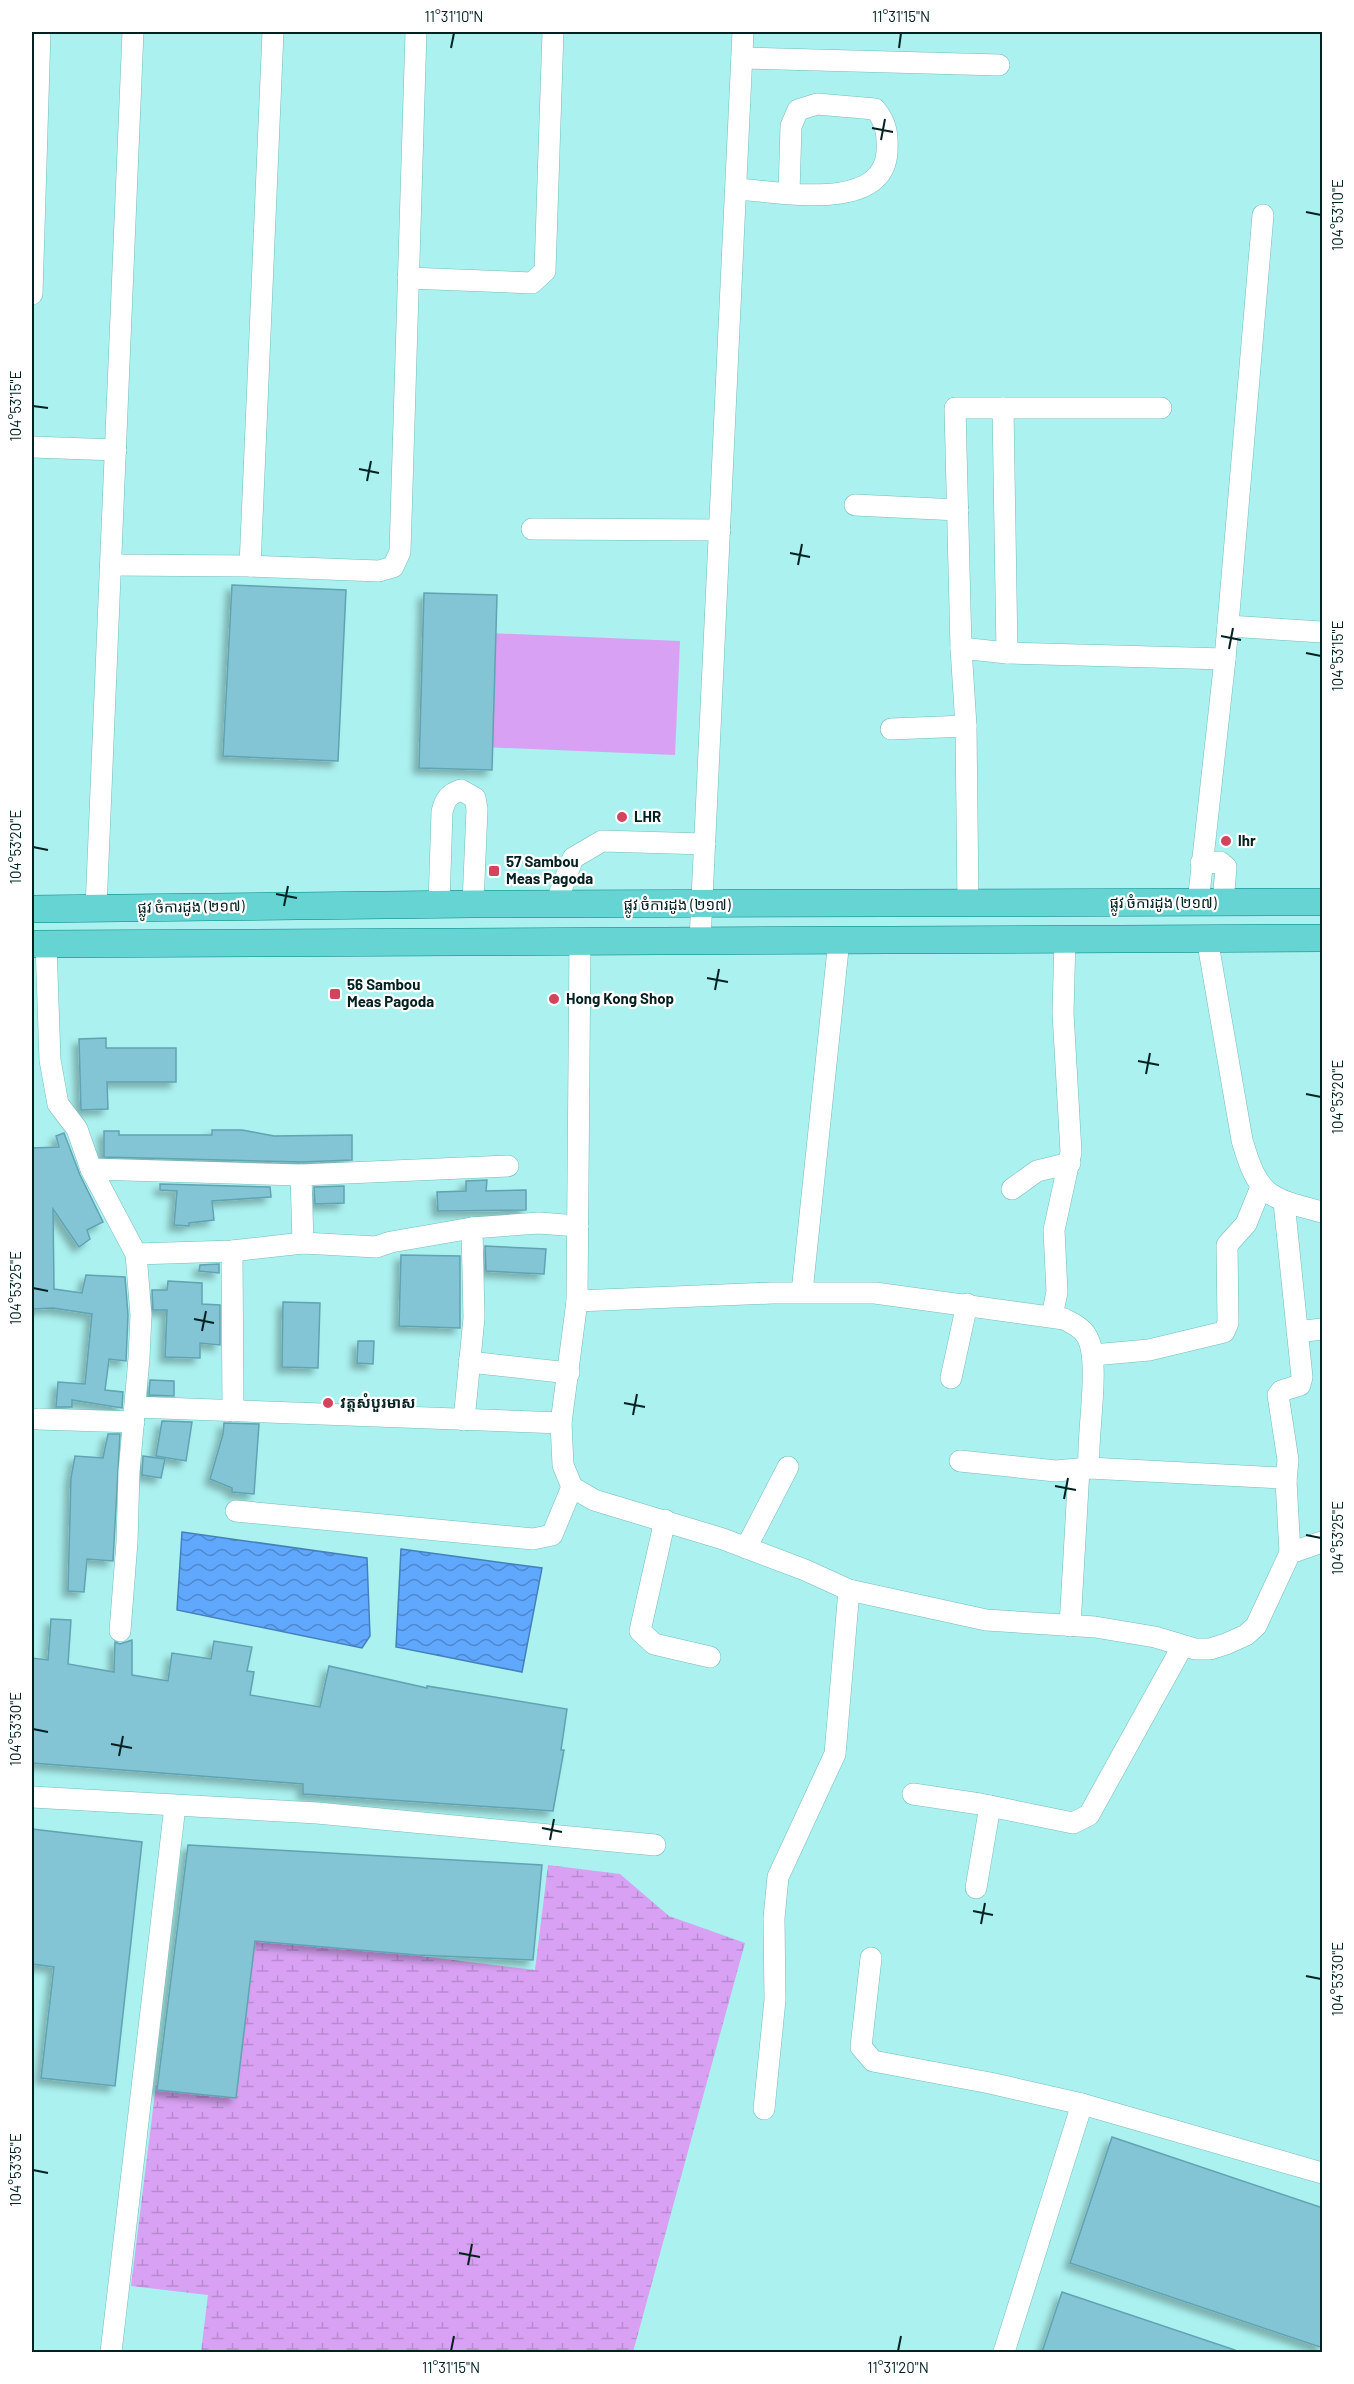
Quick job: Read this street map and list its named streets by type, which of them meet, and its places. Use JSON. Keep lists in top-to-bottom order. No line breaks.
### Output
{"streets":{"main road":["ផ្លូវ ចំការដូង (២១៧)"]},"places":{"other":["LHR","lhr","Hong Kong Shop","វត្តសំបួរមាស"],"transit":["57 Sambou Meas Pagoda","56 Sambou Meas Pagoda"]},"coordinates":["11°31'10\"N","11°31'15\"N","104°53'10\"E","104°53'15\"E","104°53'20\"E","104°53'25\"E","104°53'30\"E","104°53'35\"E","11°31'20\"N"]}
